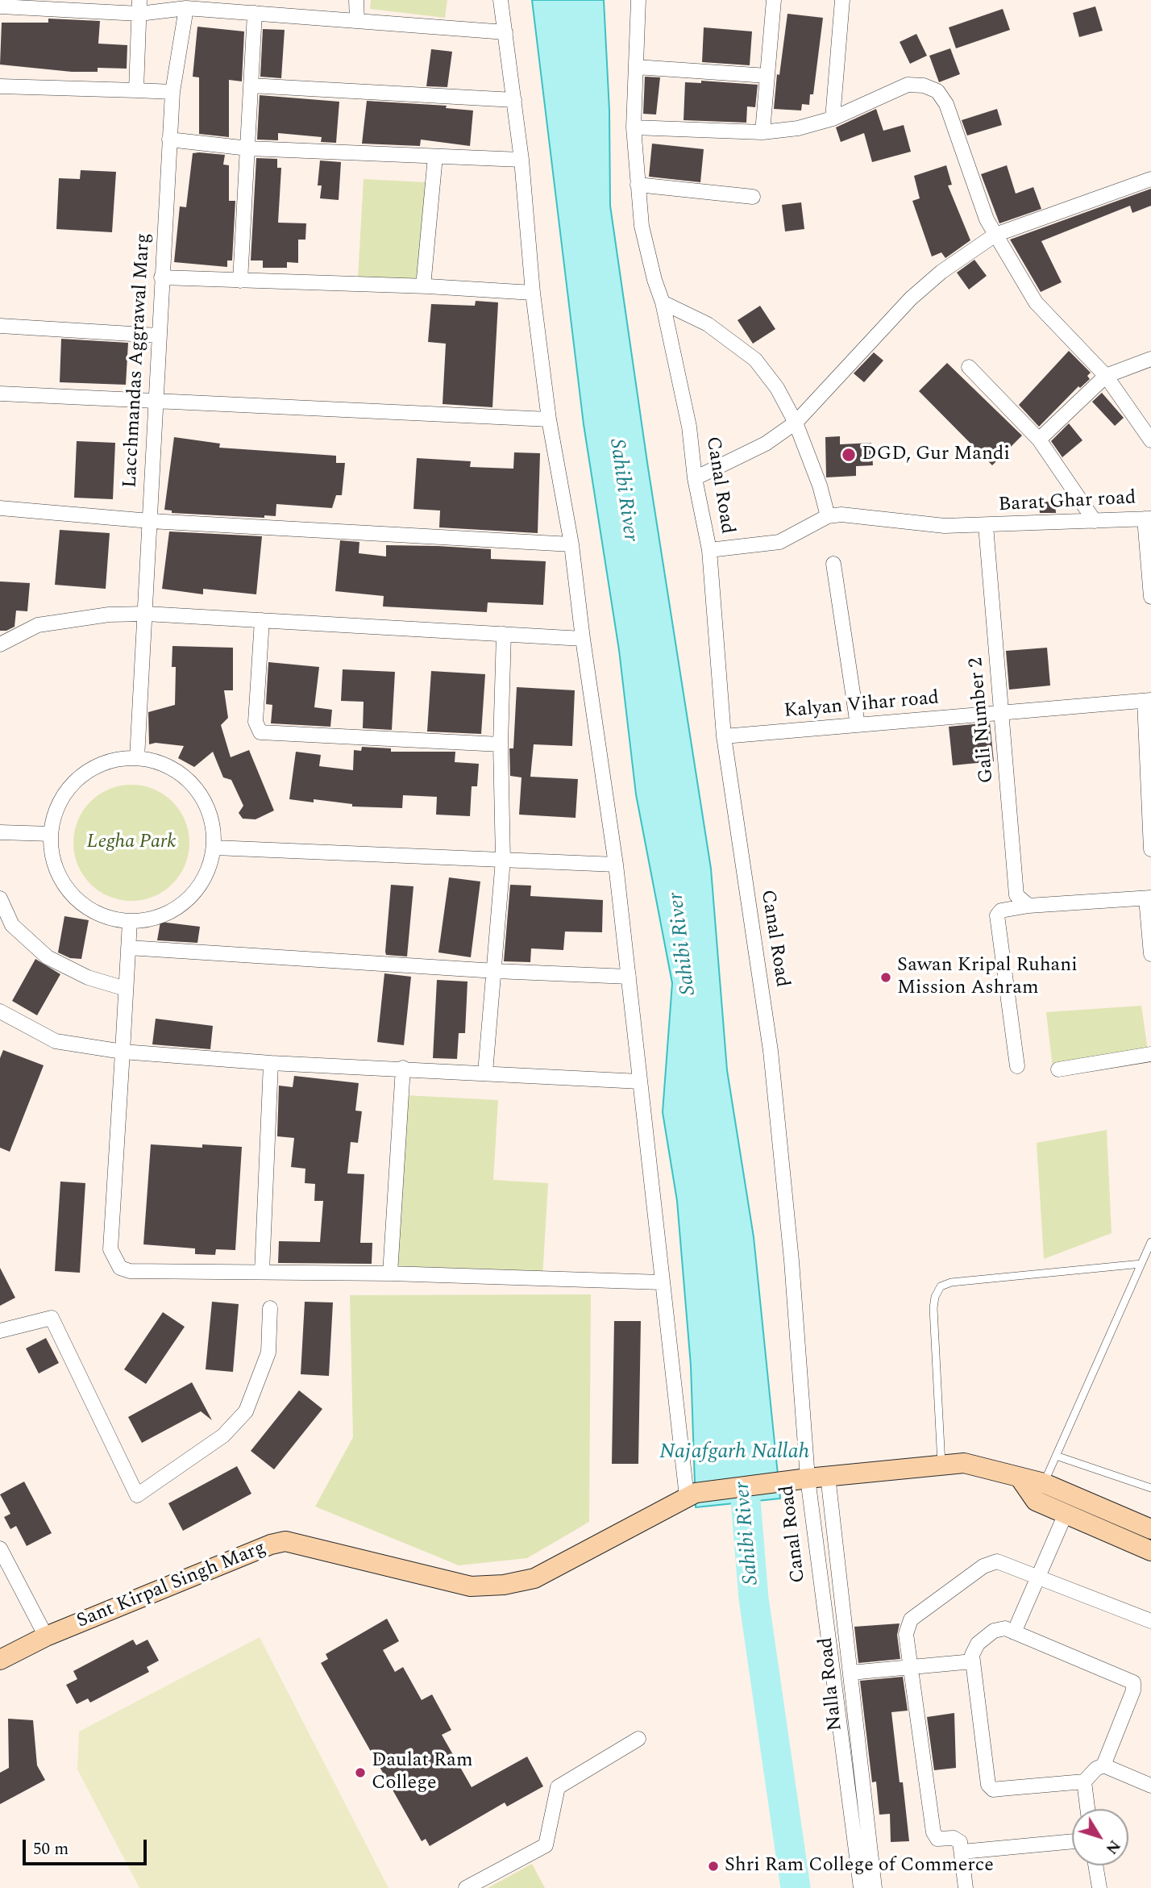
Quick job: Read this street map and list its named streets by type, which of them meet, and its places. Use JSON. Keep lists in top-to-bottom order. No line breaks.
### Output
{"streets":{"street":["Lacchmandas Aggrawal Marg","Canal Road","Barat Ghar road","Kalyan Vihar road","Gali Number 2","Sant Kirpal Singh Marg","Nalla Road"]},"crossings":[["Canal Road","Kalyan Vihar road"],["Barat Ghar road","Gali Number 2"],["Kalyan Vihar road","Gali Number 2"]],"water":["Sahibi River","Najafgarh Nallah"],"parks":["Legha Park"],"places":["DGD, Gur Mandi","Sawan Kripal Ruhani Mission Ashram","Daulat Ram College","Shri Ram College of Commerce"],"scale_bar":"50 m","north":"bottom right"}
